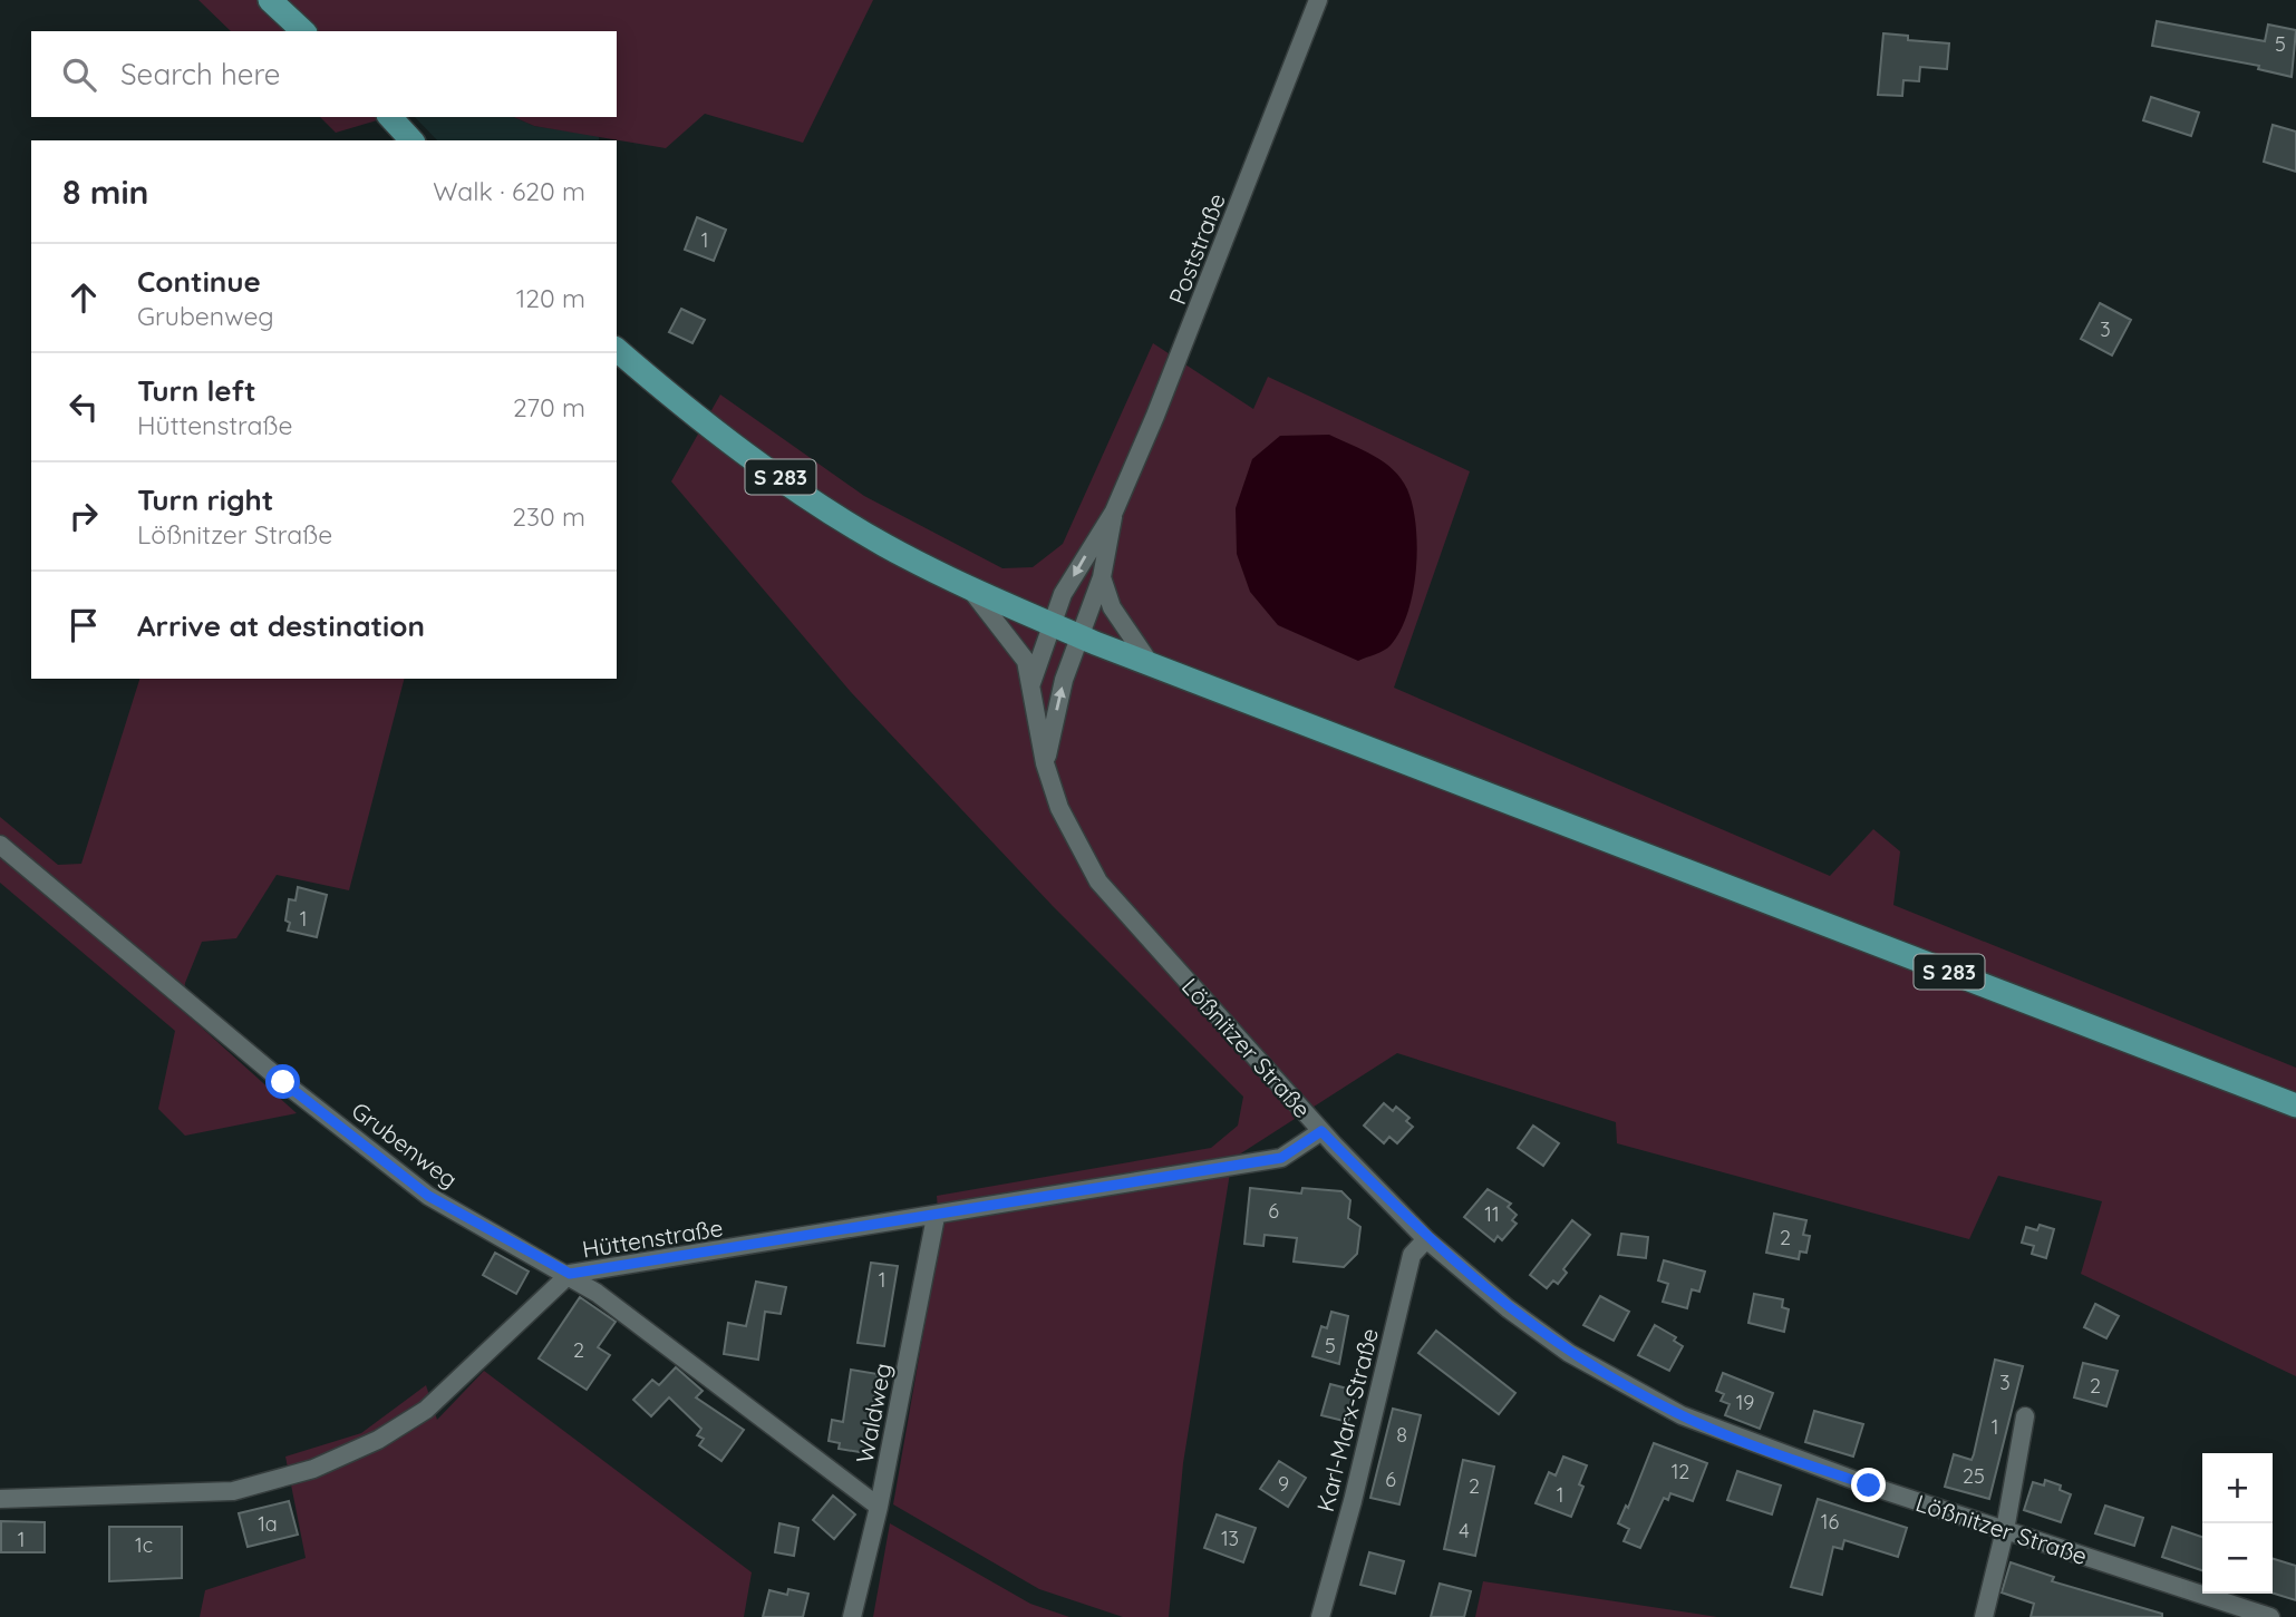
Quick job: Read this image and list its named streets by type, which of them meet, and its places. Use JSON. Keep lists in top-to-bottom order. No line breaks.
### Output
{"streets":{"main road":["S 283"],"street":["Poststraße","Lößnitzer Straße","Grubenweg","Hüttenstraße","Waldweg","Karl-Marx-Straße"]},"crossings":[["Poststraße","S 283"],["Poststraße","Lößnitzer Straße"],["S 283","Lößnitzer Straße"],["Lößnitzer Straße","Hüttenstraße"],["Lößnitzer Straße","Karl-Marx-Straße"],["Grubenweg","Hüttenstraße"],["Grubenweg","Waldweg"],["Hüttenstraße","Waldweg"]],"house_numbers":["5","1","3","1","6","11","2","1","5","2","3","2","19","1","8","12","25","6","9","2","1","16","1a","4","13","1","1c"],"page":{"search":"Search here","heading":["8 min","Walk · 620 m"],"list":[["Continue","Grubenweg","120 m"],["Turn left","Hüttenstraße","270 m"],["Turn right","Lößnitzer Straße","230 m"],"Arrive at destination"],"map_buttons":["+","−"]}}
